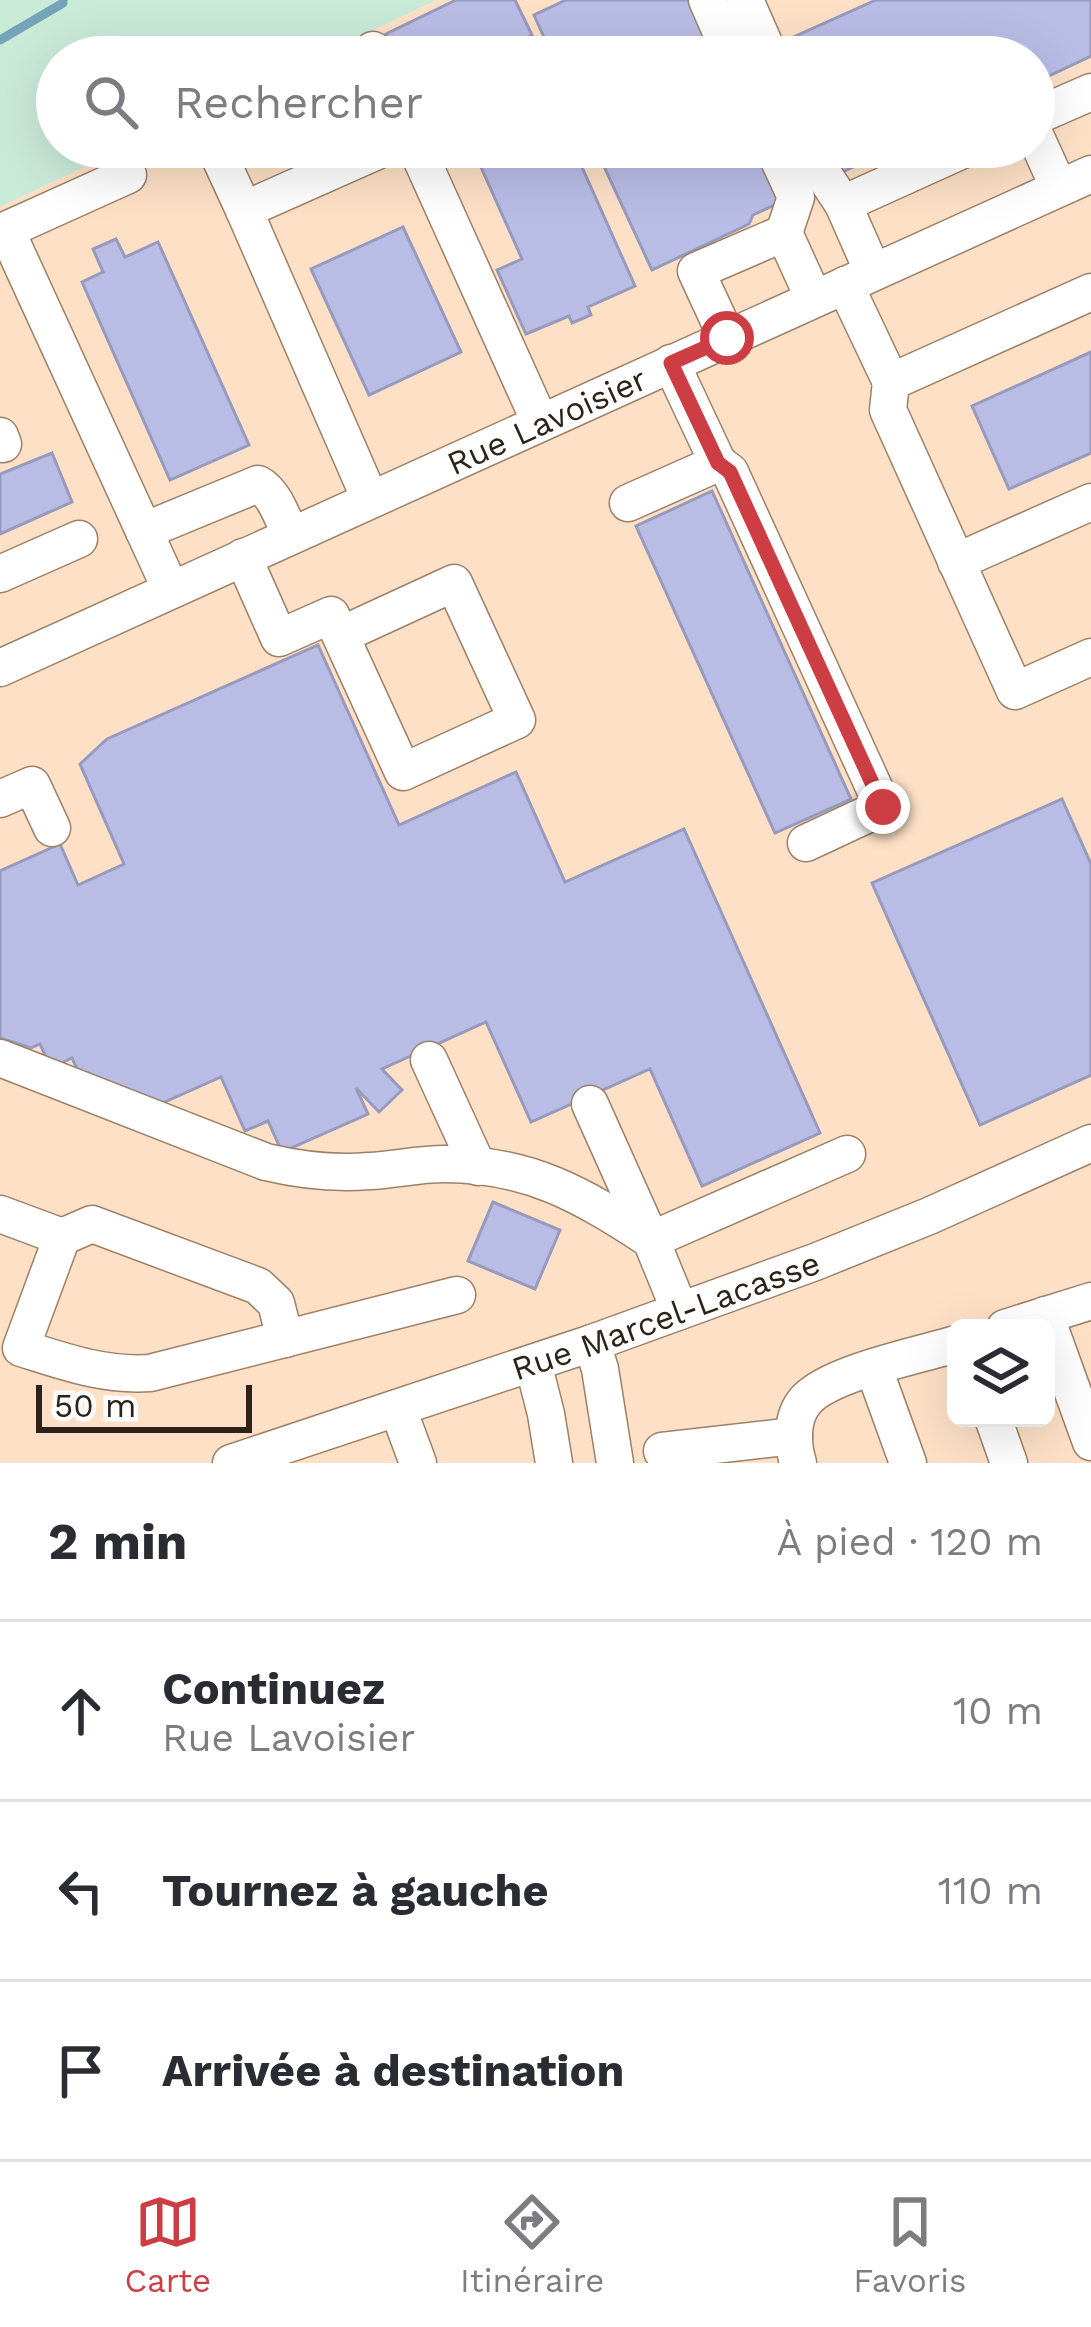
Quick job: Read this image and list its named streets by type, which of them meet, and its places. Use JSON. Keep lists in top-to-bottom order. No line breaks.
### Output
{"streets":{"street":["Rue Lavoisier","Rue Marcel-Lacasse"]},"scale_bar":"50 m","page":{"search":"Rechercher","scale":"50 m","heading":["2 min","À pied · 120 m"],"list":[["Continuez","Rue Lavoisier","10 m"],["Tournez à gauche","110 m"],"Arrivée à destination"],"nav":["Carte","Itinéraire","Favoris"]}}
